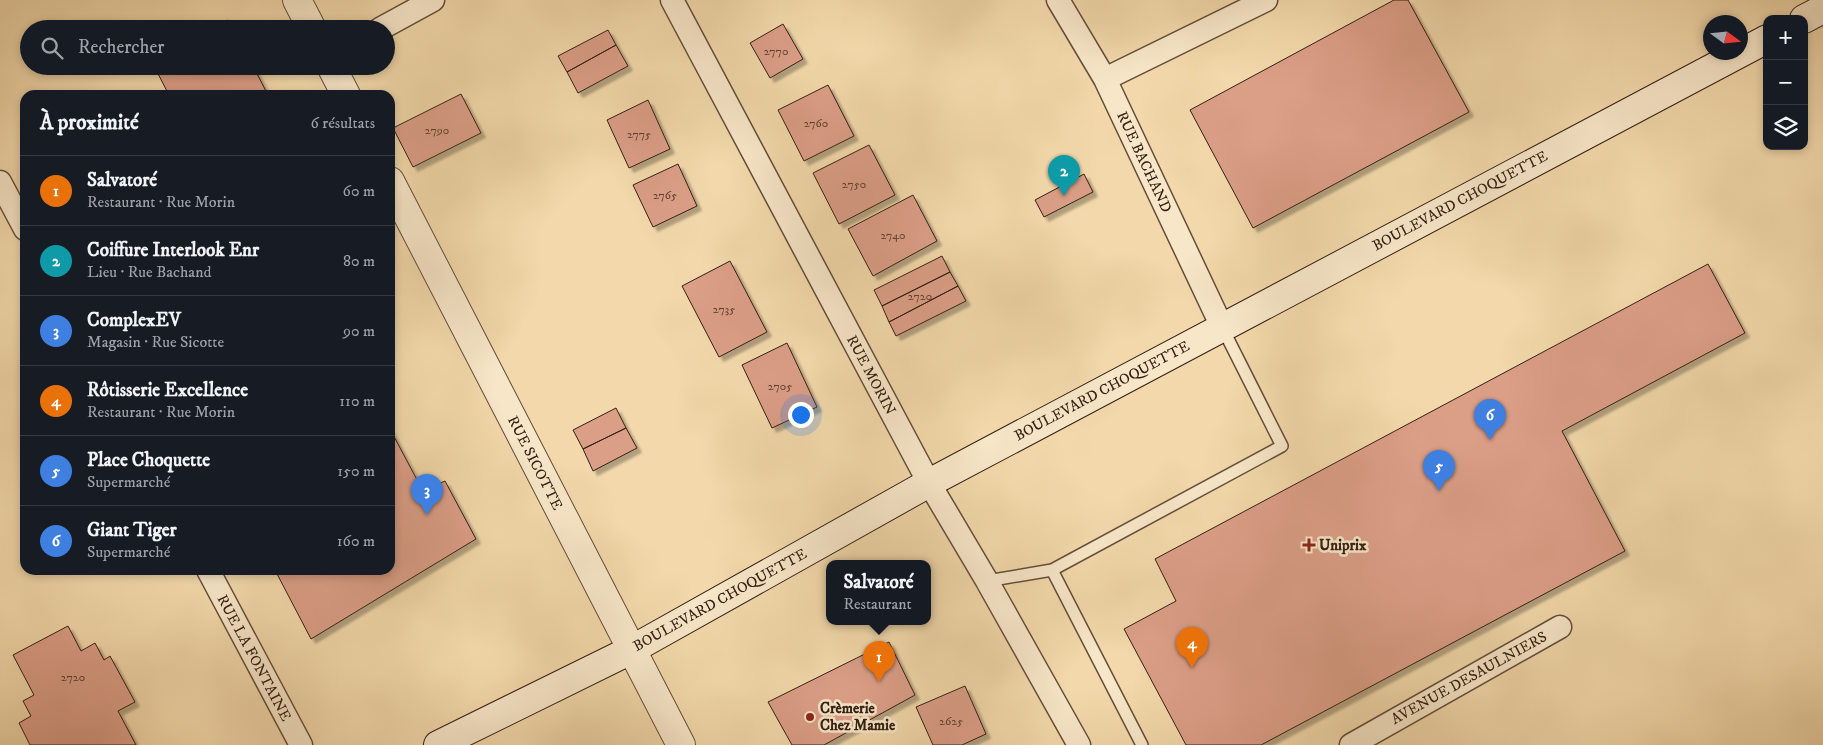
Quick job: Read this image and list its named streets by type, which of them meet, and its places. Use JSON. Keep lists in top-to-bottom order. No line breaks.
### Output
{"streets":{"main road":["BOULEVARD CHOQUETTE","RUE SICOTTE"],"street":["RUE BACHAND","RUE MORIN","RUE LA FONTAINE","AVENUE DESAULNIERS"]},"crossings":[["RUE BACHAND","BOULEVARD CHOQUETTE"],["BOULEVARD CHOQUETTE","RUE MORIN"],["BOULEVARD CHOQUETTE","RUE SICOTTE"]],"places":{"health":["Uniprix"],"other":["Crèmerie Chez Mamie"]},"house_numbers":["2770","2760","2790","2775","2750","2765","2740","2720","2735","2705","2720","2625"],"north":"right","page":{"map_buttons":["+","−"],"search":"Rechercher","heading":["À proximité","6 résultats"],"pins":["2","6","5","3","4","1"],"list":[{"mark":"1","name":"Salvatoré","note":"Restaurant · Rue Morin","value":"60 m"},{"mark":"2","name":"Coiffure Interlook Enr","note":"Lieu · Rue Bachand","value":"80 m"},{"mark":"3","name":"ComplexEV","note":"Magasin · Rue Sicotte","value":"90 m"},{"mark":"4","name":"Rôtisserie Excellence","note":"Restaurant · Rue Morin","value":"110 m"},{"mark":"5","name":"Place Choquette","note":"Supermarché","value":"150 m"},{"mark":"6","name":"Giant Tiger","note":"Supermarché","value":"160 m"}],"popup":["Salvatoré","Restaurant"]}}
